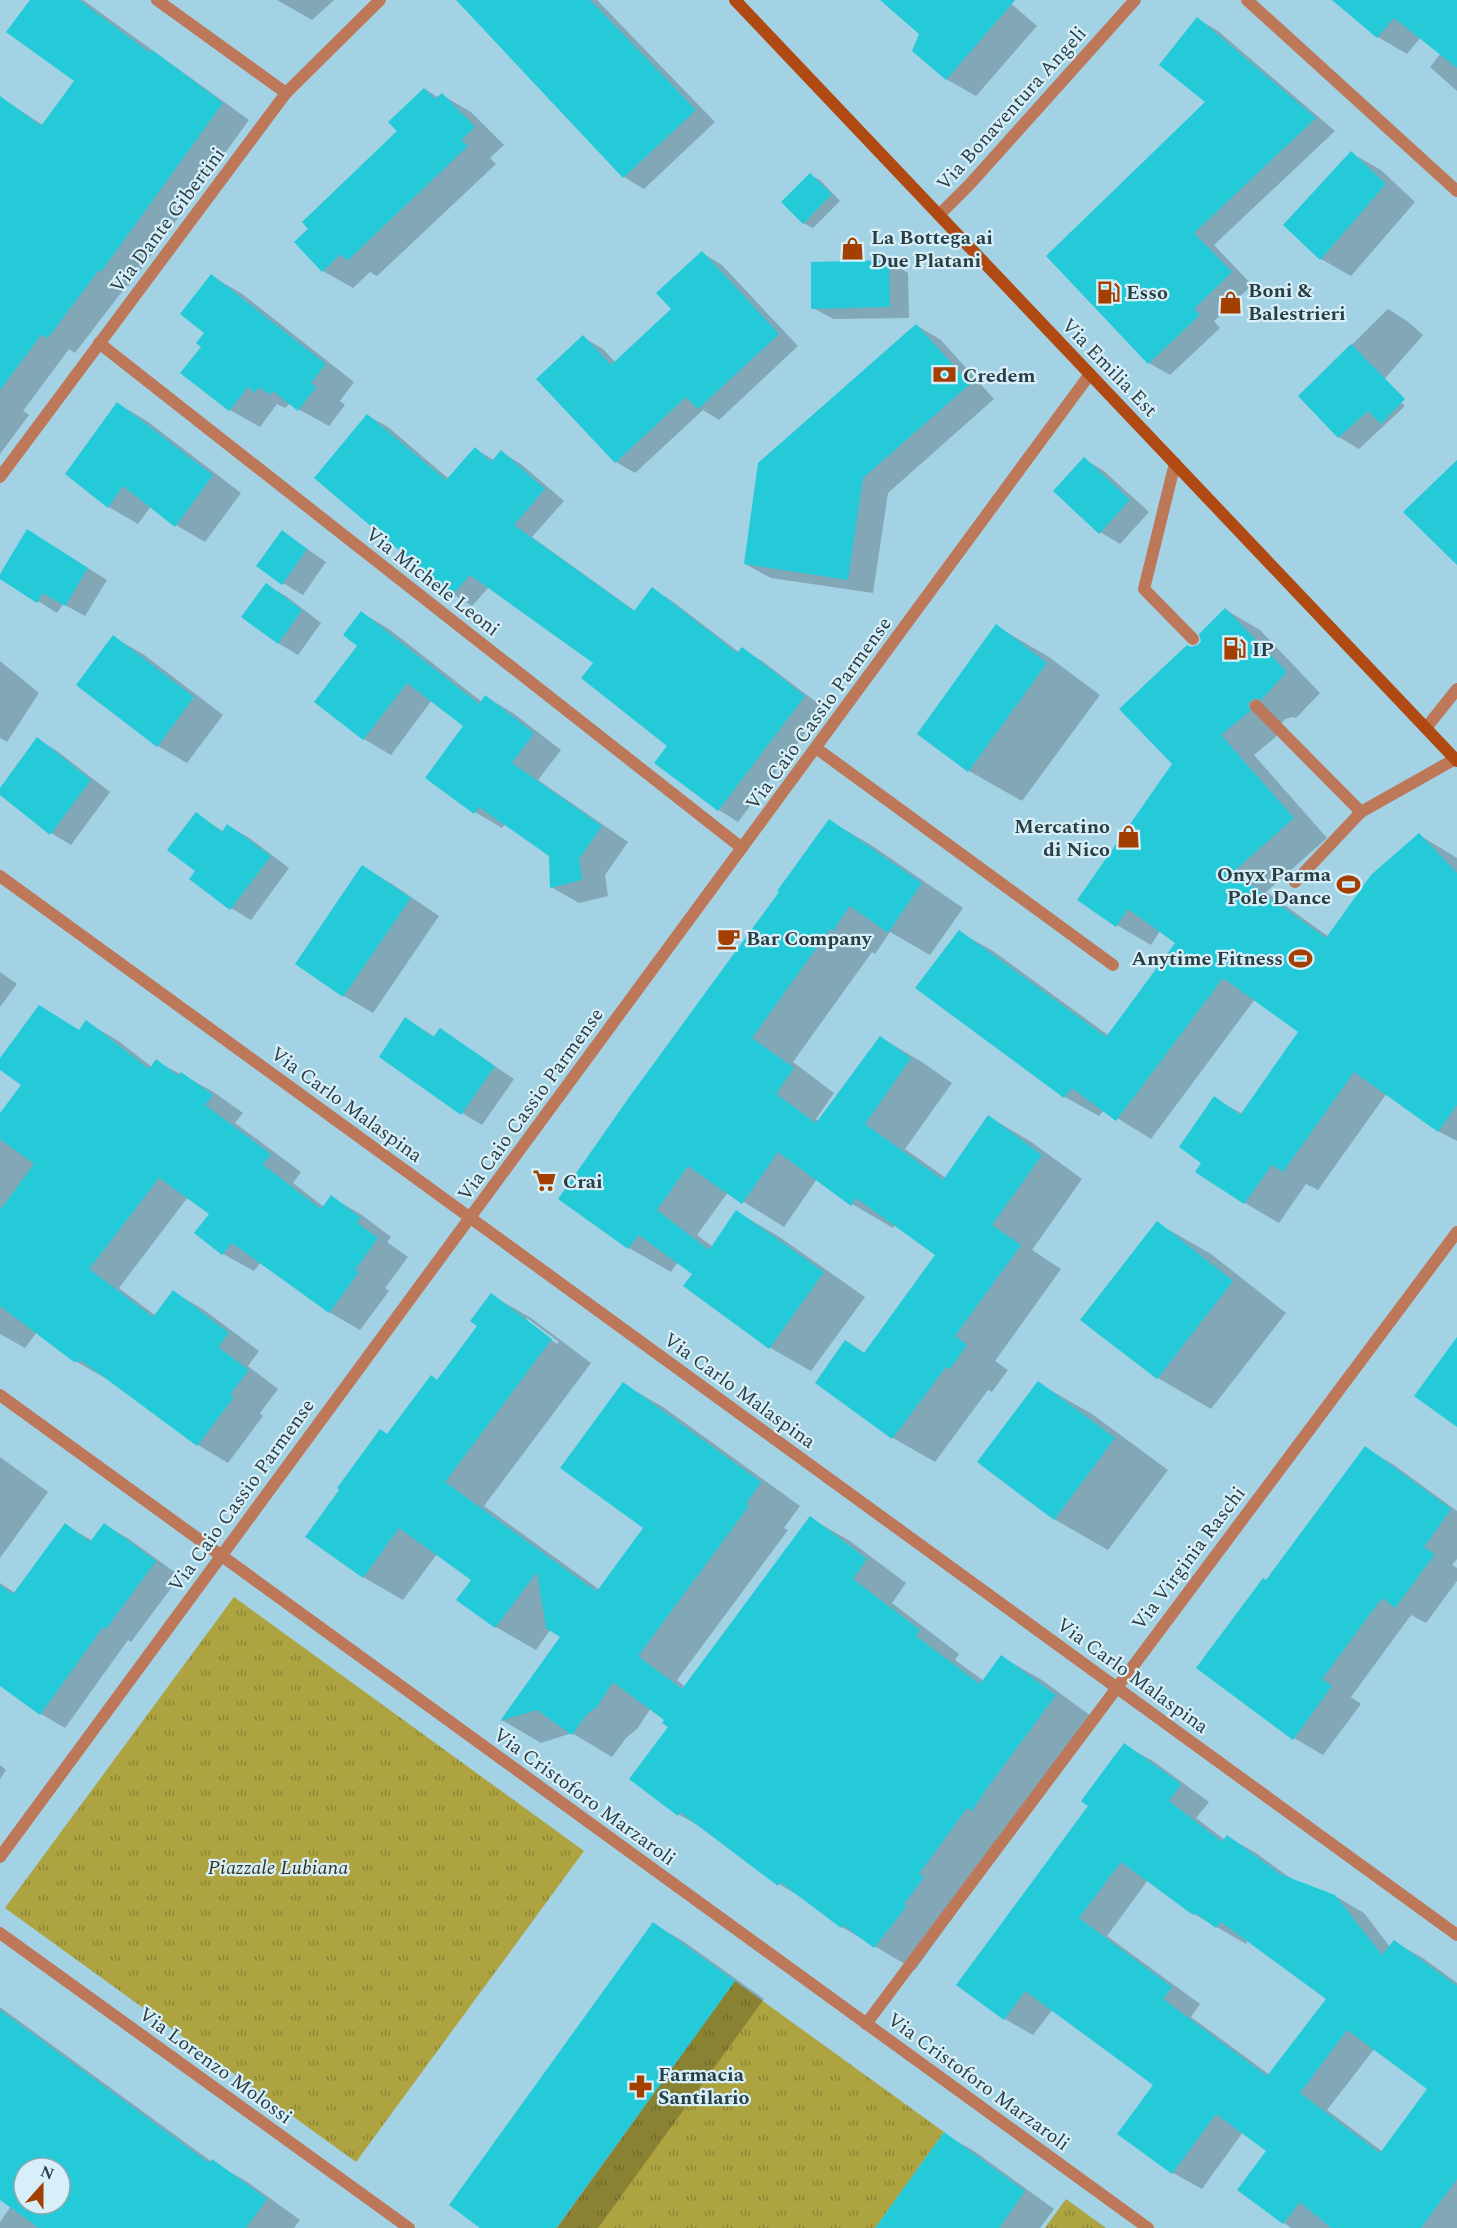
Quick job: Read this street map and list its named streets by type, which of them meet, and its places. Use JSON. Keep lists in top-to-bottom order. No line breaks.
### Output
{"streets":{"main road":["Via Emilia Est"],"street":["Via Bonaventura Angeli","Via Dante Gibertini","Via Michele Leoni","Via Caio Cassio Parmense","Via Carlo Malaspina","Via Virginia Raschi","Via Cristoforo Marzaroli","Via Lorenzo Molossi"]},"crossings":[["Via Bonaventura Angeli","Via Emilia Est"],["Via Dante Gibertini","Via Michele Leoni"],["Via Emilia Est","Via Caio Cassio Parmense"],["Via Michele Leoni","Via Caio Cassio Parmense"],["Via Caio Cassio Parmense","Via Carlo Malaspina"],["Via Caio Cassio Parmense","Via Cristoforo Marzaroli"],["Via Carlo Malaspina","Via Virginia Raschi"],["Via Virginia Raschi","Via Cristoforo Marzaroli"]],"parks":["Piazzale Lubiana"],"places":{"shop":["La Bottega ai Due Platani","Boni & Balestrieri","Mercatino di Nico"],"fuel station":["Esso","IP"],"bank":["Credem"],"sports":["Onyx Parma Pole Dance","Anytime Fitness"],"cafe":["Bar Company"],"supermarket":["Crai"],"pharmacy":["Farmacia Santilario"]},"north":"top"}
